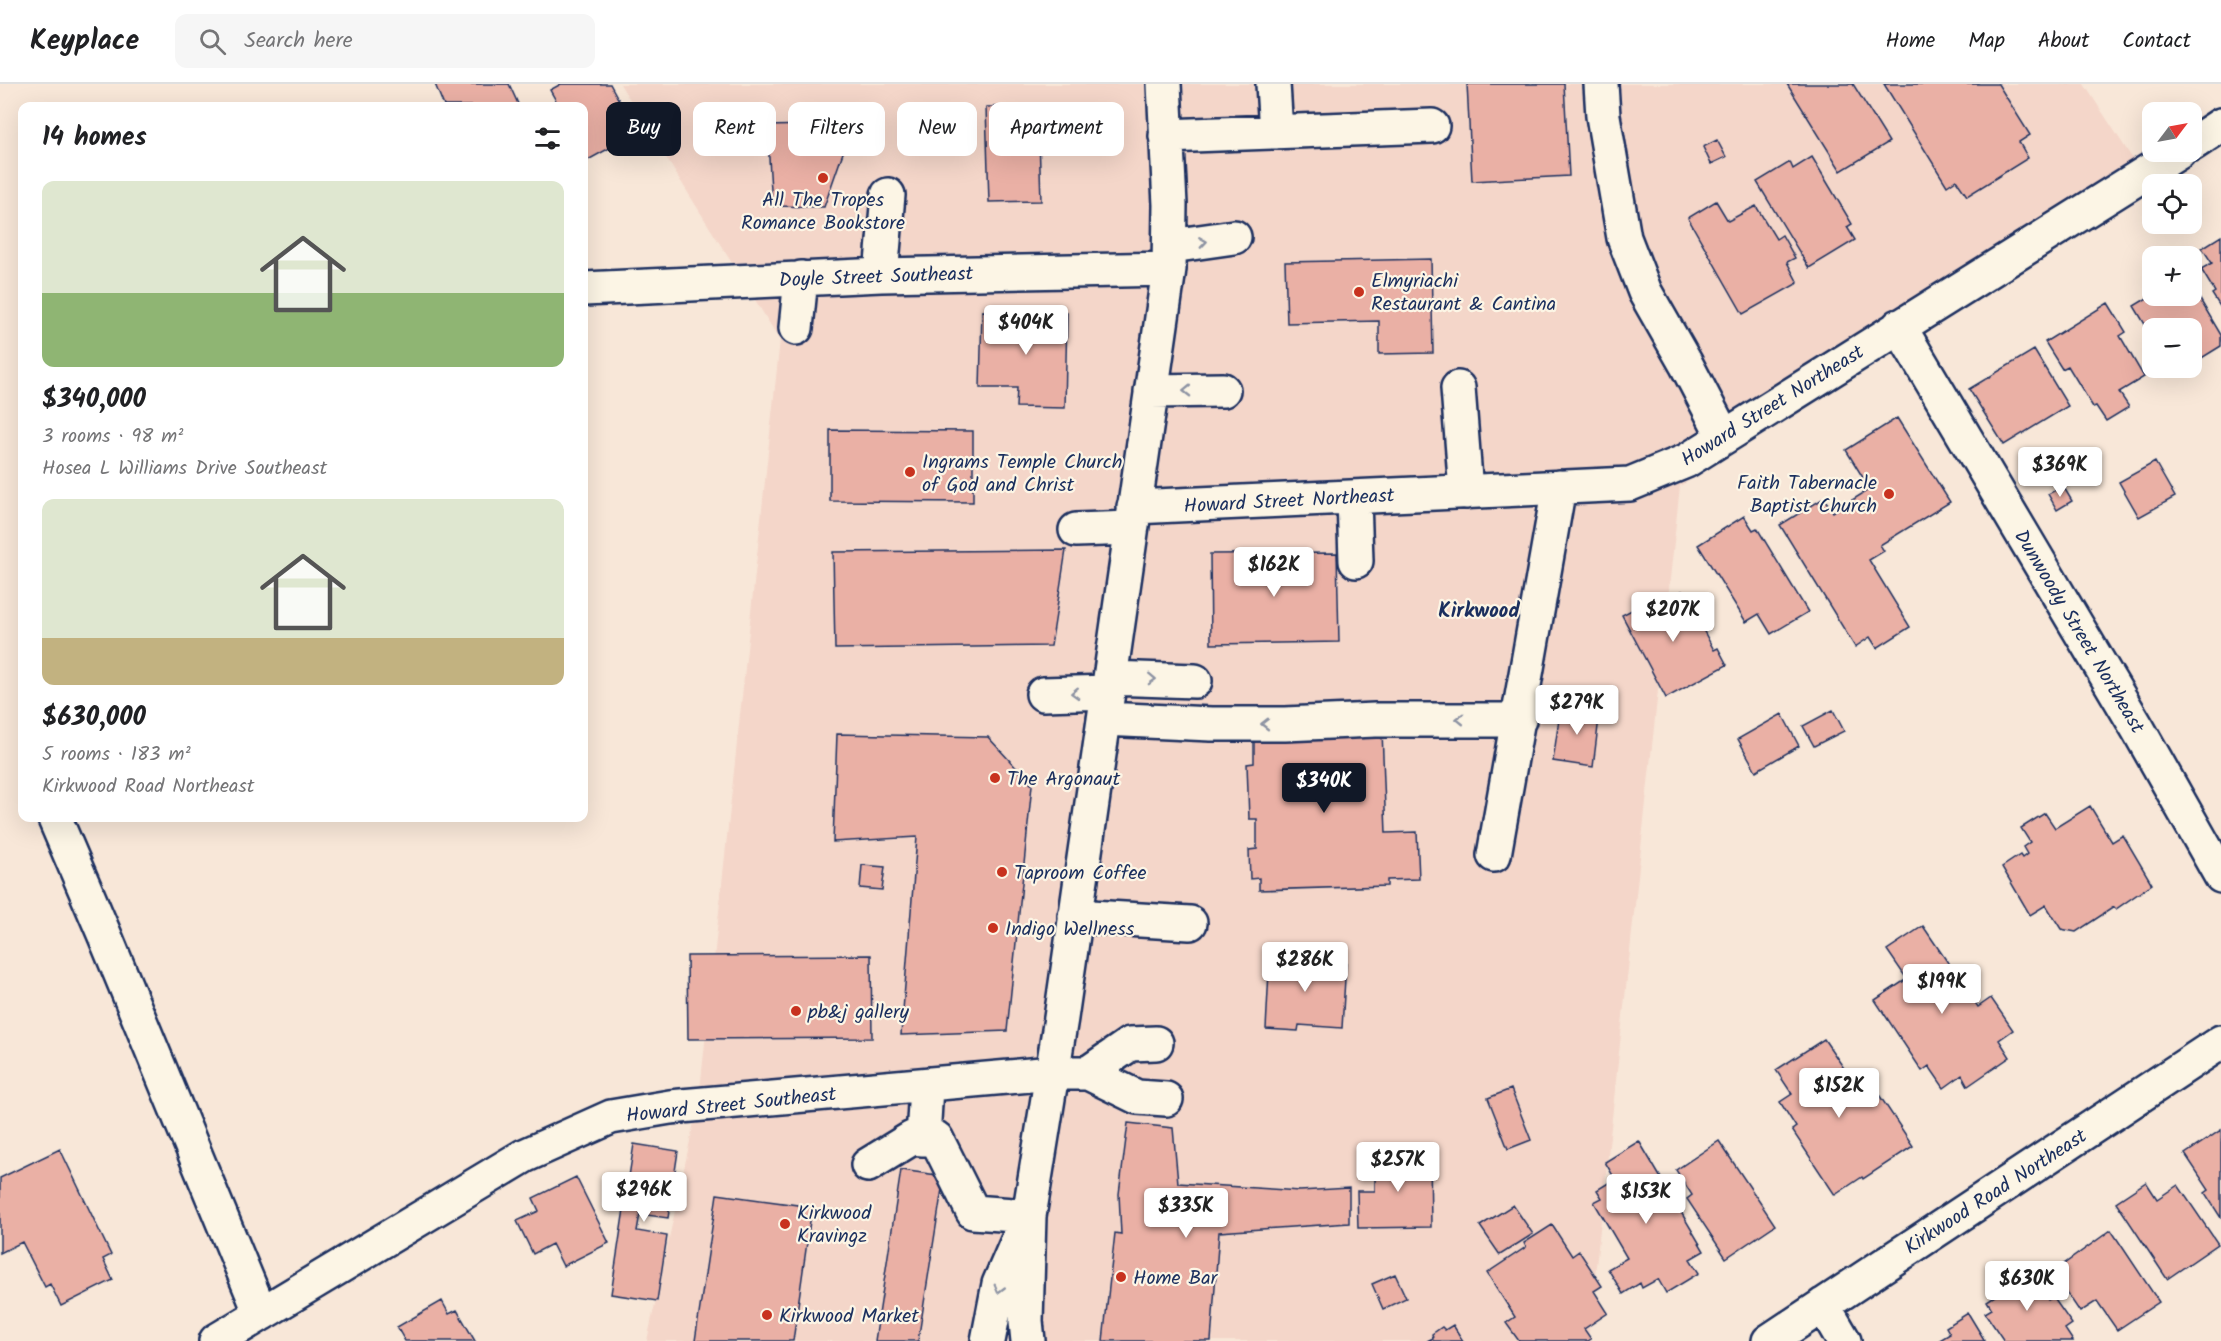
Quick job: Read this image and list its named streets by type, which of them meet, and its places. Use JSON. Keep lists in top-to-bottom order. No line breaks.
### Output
{"streets":{"street":["Doyle Street Southeast","Howard Street Northeast","Dunwoody Street Northeast","Howard Street Southeast","Kirkwood Road Northeast"]},"crossings":[["Howard Street Northeast","Dunwoody Street Northeast"]],"districts":["Kirkwood"],"places":["All The Tropes Romance Bookstore","Elmyriachi Restaurant & Cantina","Ingrams Temple Church of God and Christ","Faith Tabernacle Baptist Church","The Argonaut","Taproom Coffee","Indigo Wellness","pb&j gallery","Kirkwood Kravingz","Home Bar","Kirkwood Market"],"north":"top right","page":{"header":"Keyplace","search":"Search here","nav":["Home","Map","About","Contact"],"map_buttons":["+","−"],"chip":["Buy","Rent","Filters","New","Apartment"],"heading":"14 homes","list":[{"name":"$340,000","note":"3 rooms · 98 m² · Hosea L Williams Drive Southeast"},{"name":"$630,000","note":"5 rooms · 183 m² · Kirkwood Road Northeast"}],"price":["$404K","$369K","$162K","$207K","$279K","$340K","$286K","$199K","$152K","$257K","$296K","$153K","$335K","$630K"]}}
